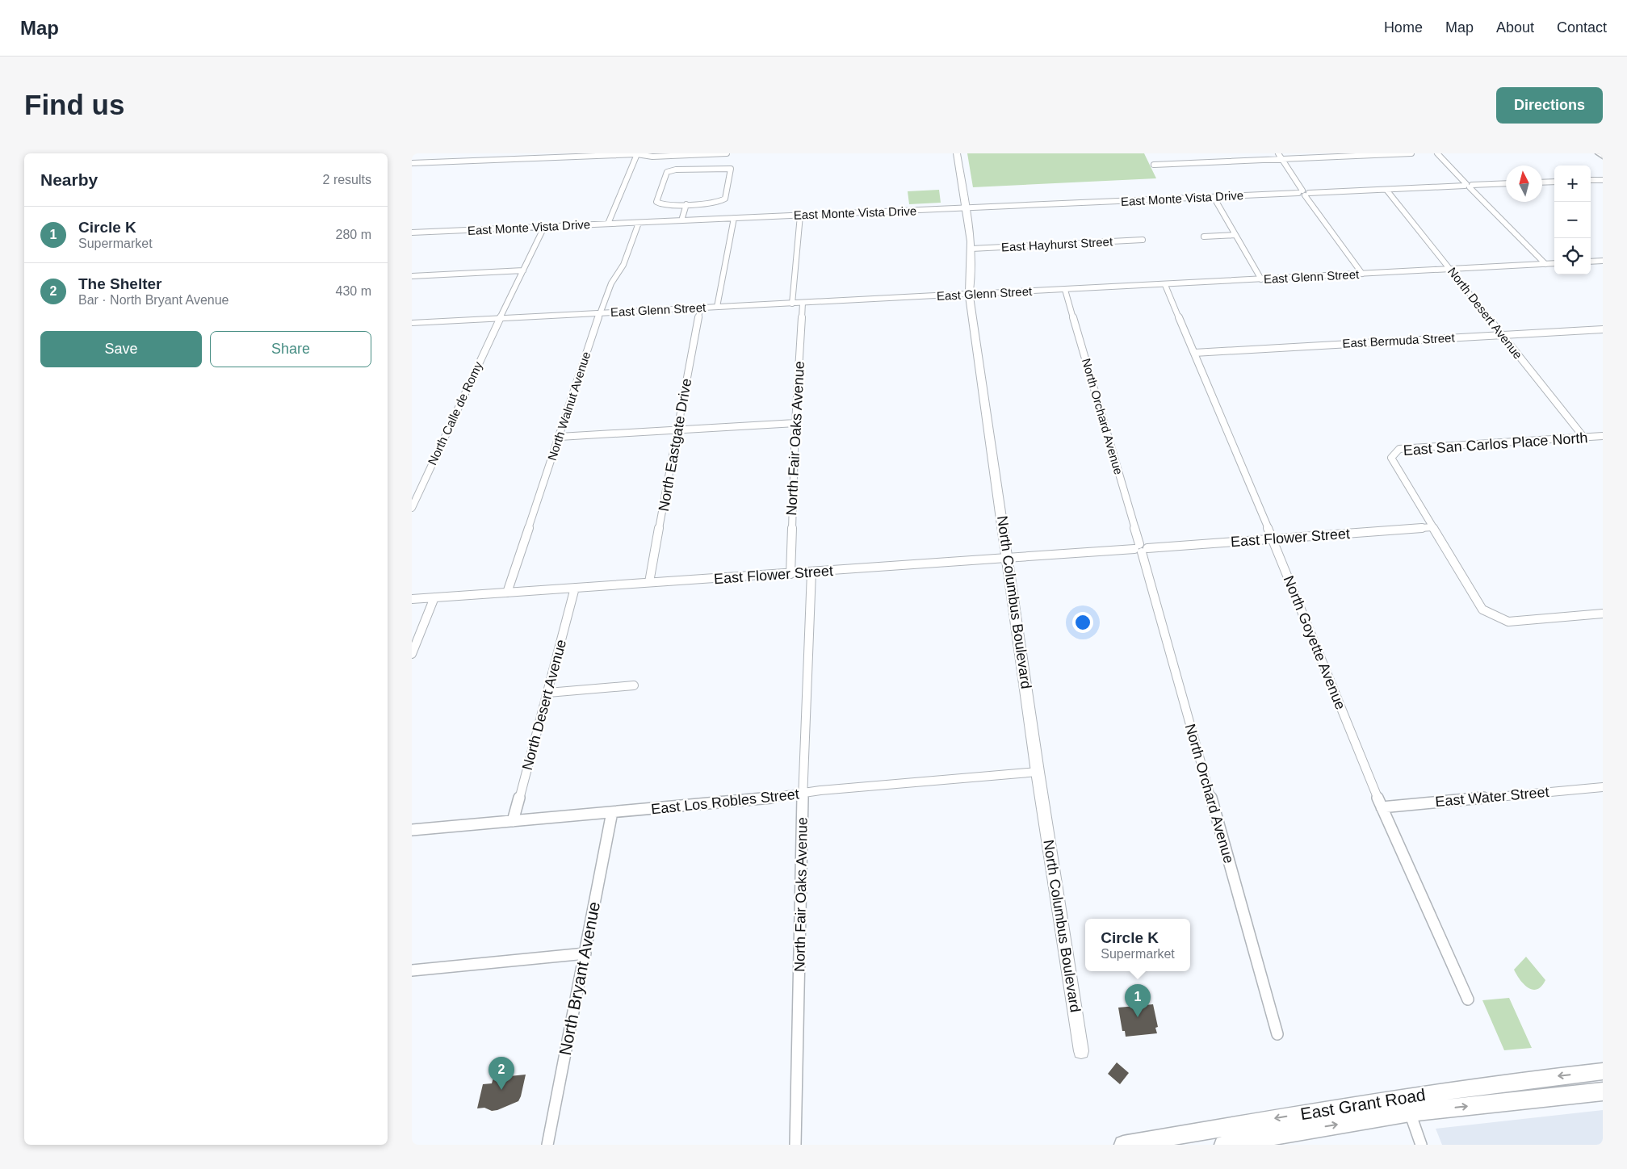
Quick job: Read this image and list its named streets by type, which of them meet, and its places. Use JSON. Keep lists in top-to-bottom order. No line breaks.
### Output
{"streets":{"main road":["East Grant Road"],"street":["East Monte Vista Drive","East Hayhurst Street","East Glenn Street","North Desert Avenue","East Bermuda Street","North Walnut Avenue","North Calle de Romy","North Orchard Avenue","North Fair Oaks Avenue","East San Carlos Place North","North Eastgate Drive","East Flower Street","North Columbus Boulevard","North Goyette Avenue","East Water Street","East Los Robles Street","North Bryant Avenue"]},"crossings":[["East Monte Vista Drive","North Desert Avenue"],["East Monte Vista Drive","North Walnut Avenue"],["East Monte Vista Drive","North Calle de Romy"],["East Monte Vista Drive","North Columbus Boulevard"],["East Hayhurst Street","North Columbus Boulevard"],["East Glenn Street","North Desert Avenue"],["East Glenn Street","North Walnut Avenue"],["East Glenn Street","North Calle de Romy"],["East Glenn Street","North Orchard Avenue"],["East Glenn Street","North Fair Oaks Avenue"],["East Glenn Street","North Eastgate Drive"],["East Glenn Street","North Columbus Boulevard"],["East Glenn Street","North Goyette Avenue"],["North Desert Avenue","East Bermuda Street"],["North Desert Avenue","East San Carlos Place North"],["North Desert Avenue","East Flower Street"],["North Desert Avenue","East Los Robles Street"],["East Bermuda Street","North Goyette Avenue"],["North Walnut Avenue","East Flower Street"],["North Orchard Avenue","East Flower Street"],["North Fair Oaks Avenue","East Flower Street"],["North Fair Oaks Avenue","East Los Robles Street"],["East San Carlos Place North","East Flower Street"],["North Eastgate Drive","East Flower Street"],["East Flower Street","North Columbus Boulevard"],["East Flower Street","North Goyette Avenue"],["North Columbus Boulevard","East Los Robles Street"],["North Goyette Avenue","East Water Street"],["East Los Robles Street","North Bryant Avenue"]],"north":"top","page":{"header":"Map","nav":["Home","Map","About","Contact"],"buttons":["Directions",["Save","Share"]],"title":"Find us","heading":["Nearby","2 results"],"map_buttons":["+","−"],"list":[{"mark":"1","name":"Circle K","note":"Supermarket","value":"280 m"},{"mark":"2","name":"The Shelter","note":"Bar · North Bryant Avenue","value":"430 m"}],"popup":["Circle K","Supermarket"],"pins":["1","2"]}}
